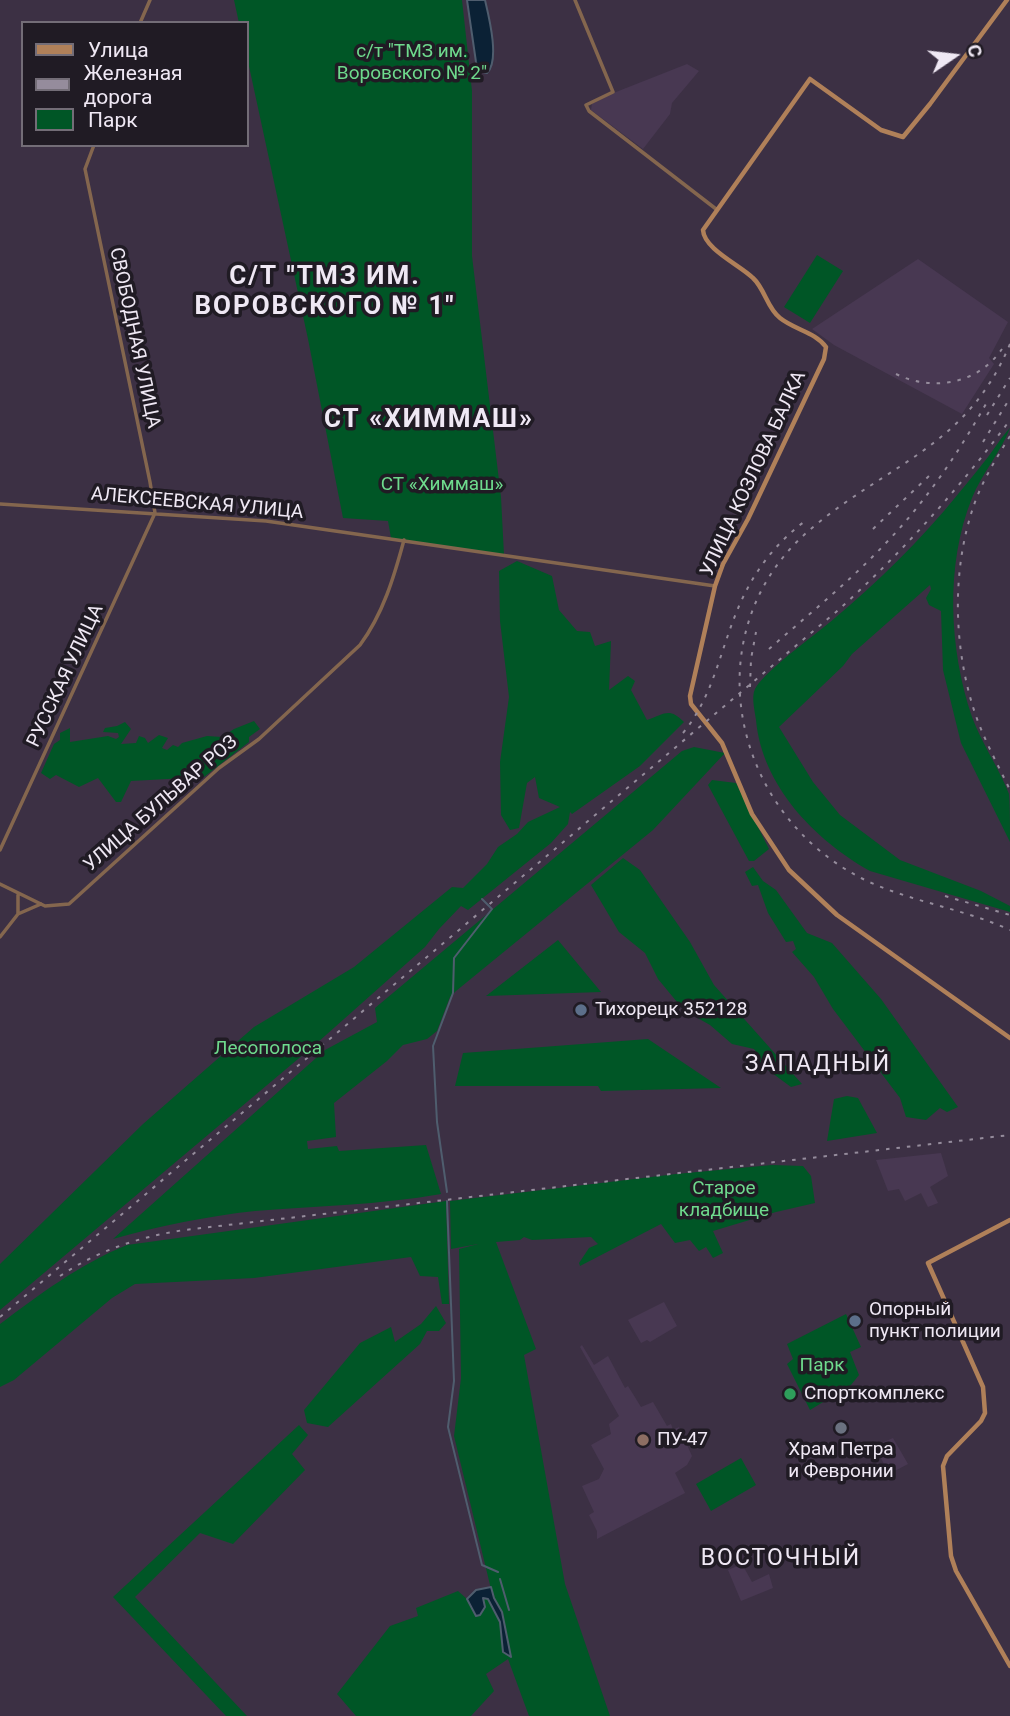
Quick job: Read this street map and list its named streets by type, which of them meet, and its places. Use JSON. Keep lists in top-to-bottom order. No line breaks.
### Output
{"streets":{"main road":["УЛИЦА КОЗЛОВА БАЛКА"],"street":["СВОБОДНАЯ УЛИЦА","АЛЕКСЕЕВСКАЯ УЛИЦА","РУССКАЯ УЛИЦА","УЛИЦА БУЛЬВАР РОЗ"]},"crossings":[["СВОБОДНАЯ УЛИЦА","АЛЕКСЕЕВСКАЯ УЛИЦА"],["СВОБОДНАЯ УЛИЦА","РУССКАЯ УЛИЦА"],["УЛИЦА КОЗЛОВА БАЛКА","АЛЕКСЕЕВСКАЯ УЛИЦА"],["АЛЕКСЕЕВСКАЯ УЛИЦА","РУССКАЯ УЛИЦА"],["АЛЕКСЕЕВСКАЯ УЛИЦА","УЛИЦА БУЛЬВАР РОЗ"]],"districts":["С/Т \"ТМЗ ИМ. ВОРОВСКОГО № 1\"","СТ «ХИММАШ»","ЗАПАДНЫЙ","ВОСТОЧНЫЙ"],"parks":["с/т \"ТМЗ им. Воровского № 2\"","СТ «Химмаш»","Лесополоса","Старое кладбище","Парк"],"places":["Тихорецк 352128","Опорный пункт полиции","Спорткомплекс","Храм Петра и Февронии","ПУ-47"],"legend":["Улица","Железная дорога","Парк"],"north":"right"}
